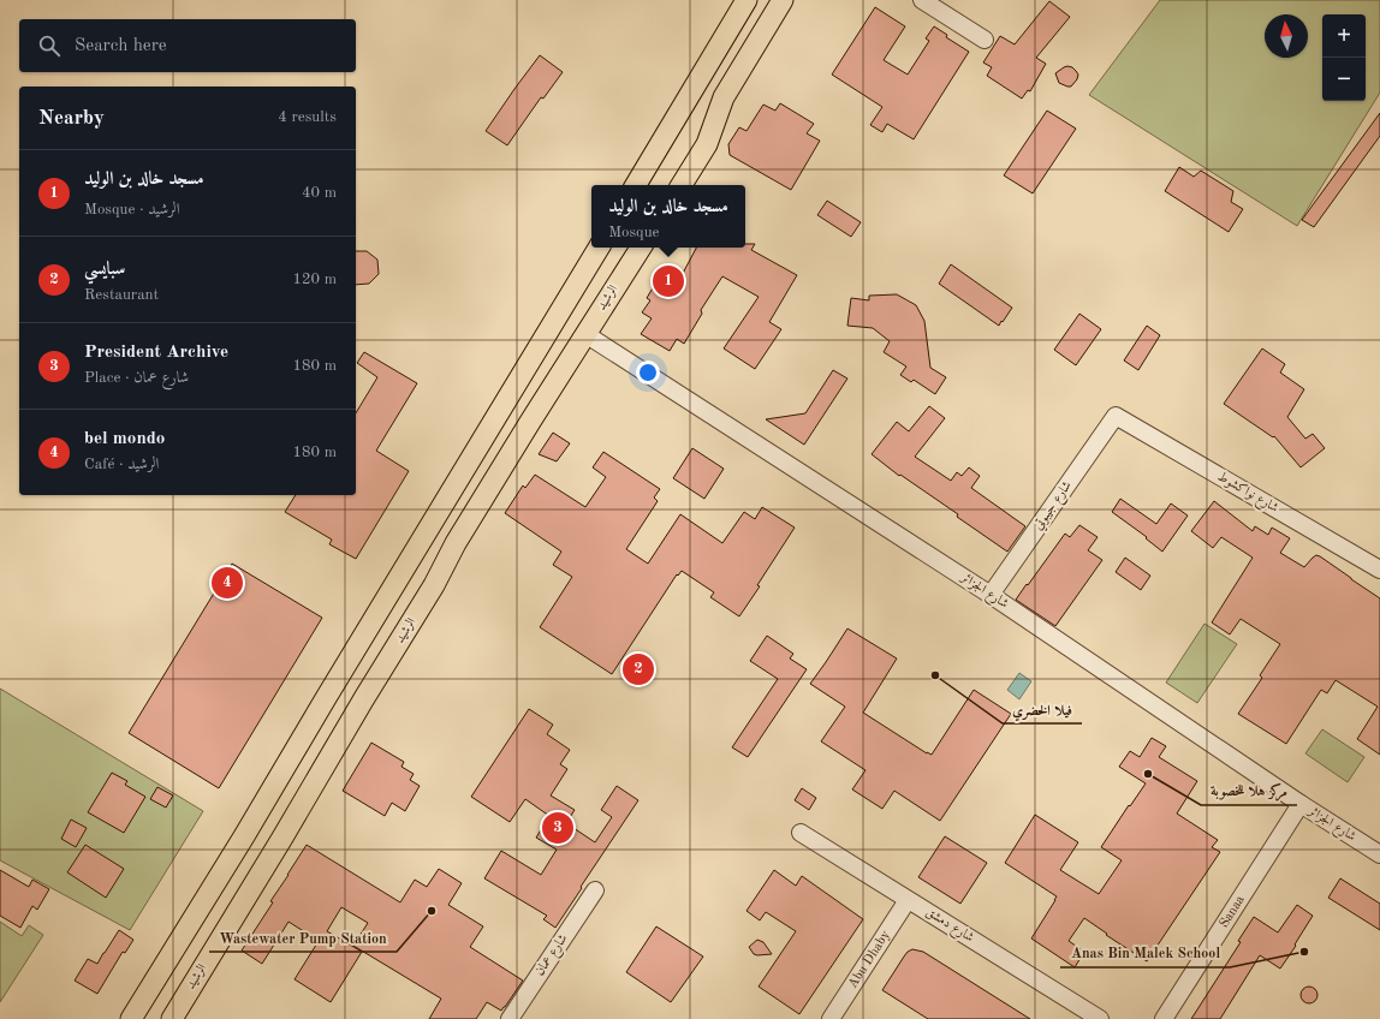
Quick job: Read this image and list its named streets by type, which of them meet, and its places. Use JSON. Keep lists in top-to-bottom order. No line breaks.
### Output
{"streets":{"main road":["الرشيد"],"street":["شارع نواكشوط","شارع جيبوتي","شارع الجزائر","Sanaa","شارع دمشق","شارع عمان","Abu Dhaby"]},"crossings":[["الرشيد","شارع الجزائر"],["شارع نواكشوط","شارع جيبوتي"],["شارع جيبوتي","شارع الجزائر"],["شارع الجزائر","Sanaa"],["شارع دمشق","Abu Dhaby"]],"places":["فيلا الخضري","مركز هلا للخصوبة","Wastewater Pump Station","Anas Bin Malek School"],"north":"top","page":{"map_buttons":["+","−"],"search":"Search here","heading":["Nearby","4 results"],"list":[{"mark":"1","name":"مسجد خالد بن الوليد","note":"Mosque · الرشيد","value":"40 m"},{"mark":"2","name":"سبايسي","note":"Restaurant","value":"120 m"},{"mark":"3","name":"President Archive","note":"Place · شارع عمان","value":"180 m"},{"mark":"4","name":"bel mondo","note":"Café · الرشيد","value":"180 m"}],"popup":["مسجد خالد بن الوليد","Mosque"],"pins":["1","4","2","3"]}}
